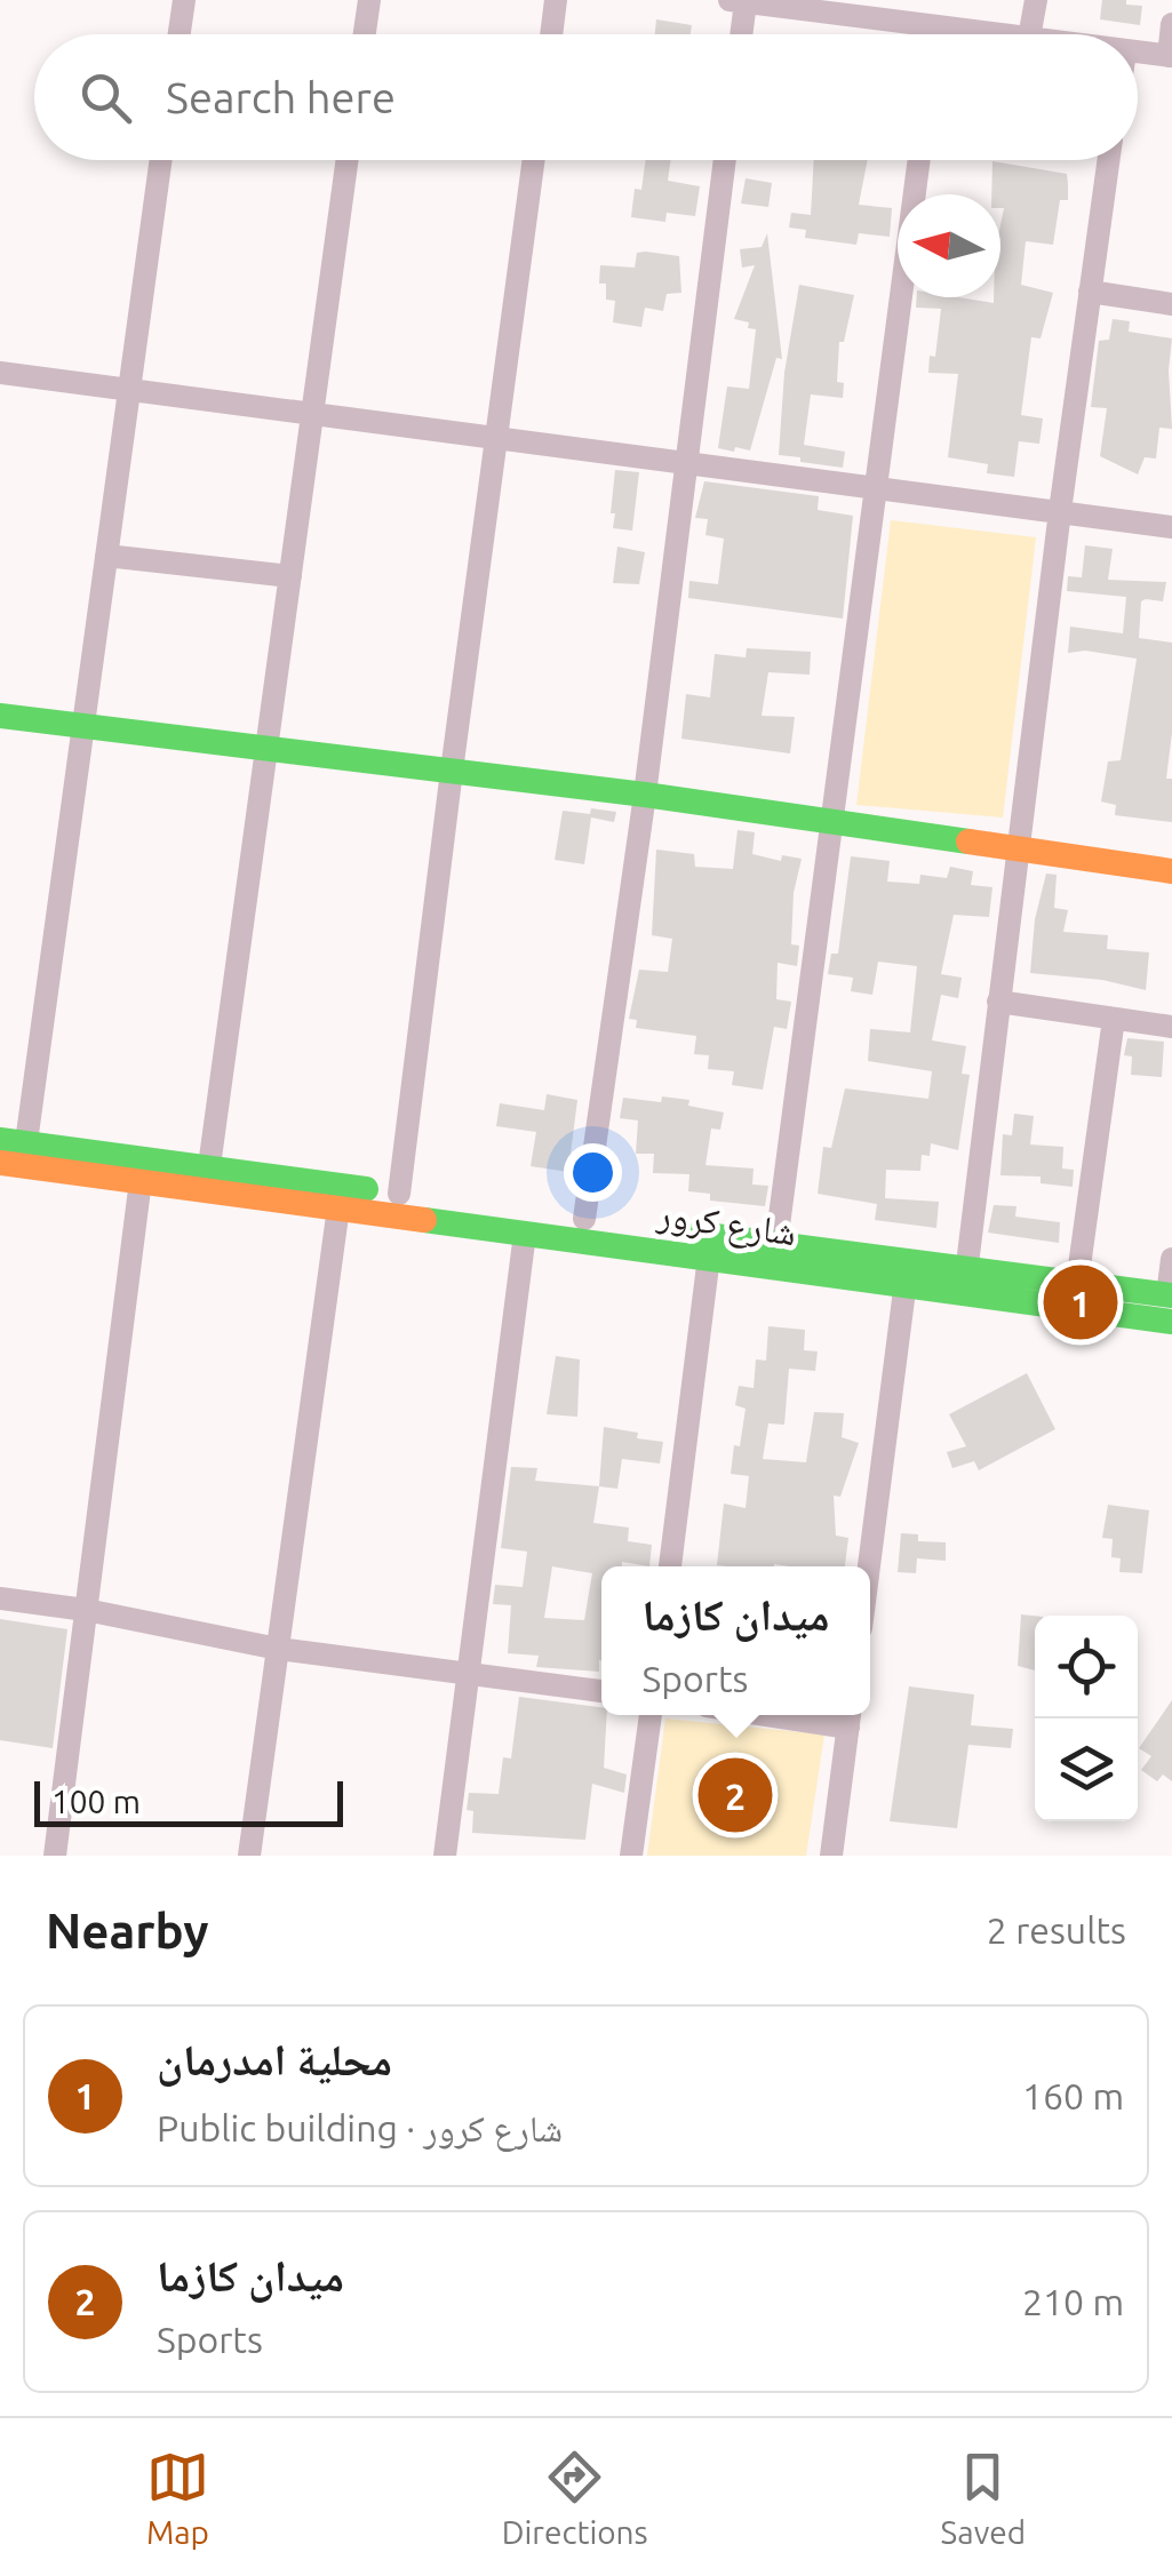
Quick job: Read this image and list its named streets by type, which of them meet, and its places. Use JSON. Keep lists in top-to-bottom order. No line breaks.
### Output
{"streets":{"main road":["شارع كرور"]},"scale_bar":"100 m","north":"left","page":{"search":"Search here","pins":["1","2"],"popup":["ميدان كازما","Sports"],"scale":"100 m","heading":["Nearby","2 results"],"list":[{"mark":"1","name":"محلية امدرمان","note":"Public building · شارع كرور","value":"160 m"},{"mark":"2","name":"ميدان كازما","note":"Sports","value":"210 m"}],"nav":["Map","Directions","Saved"]}}
